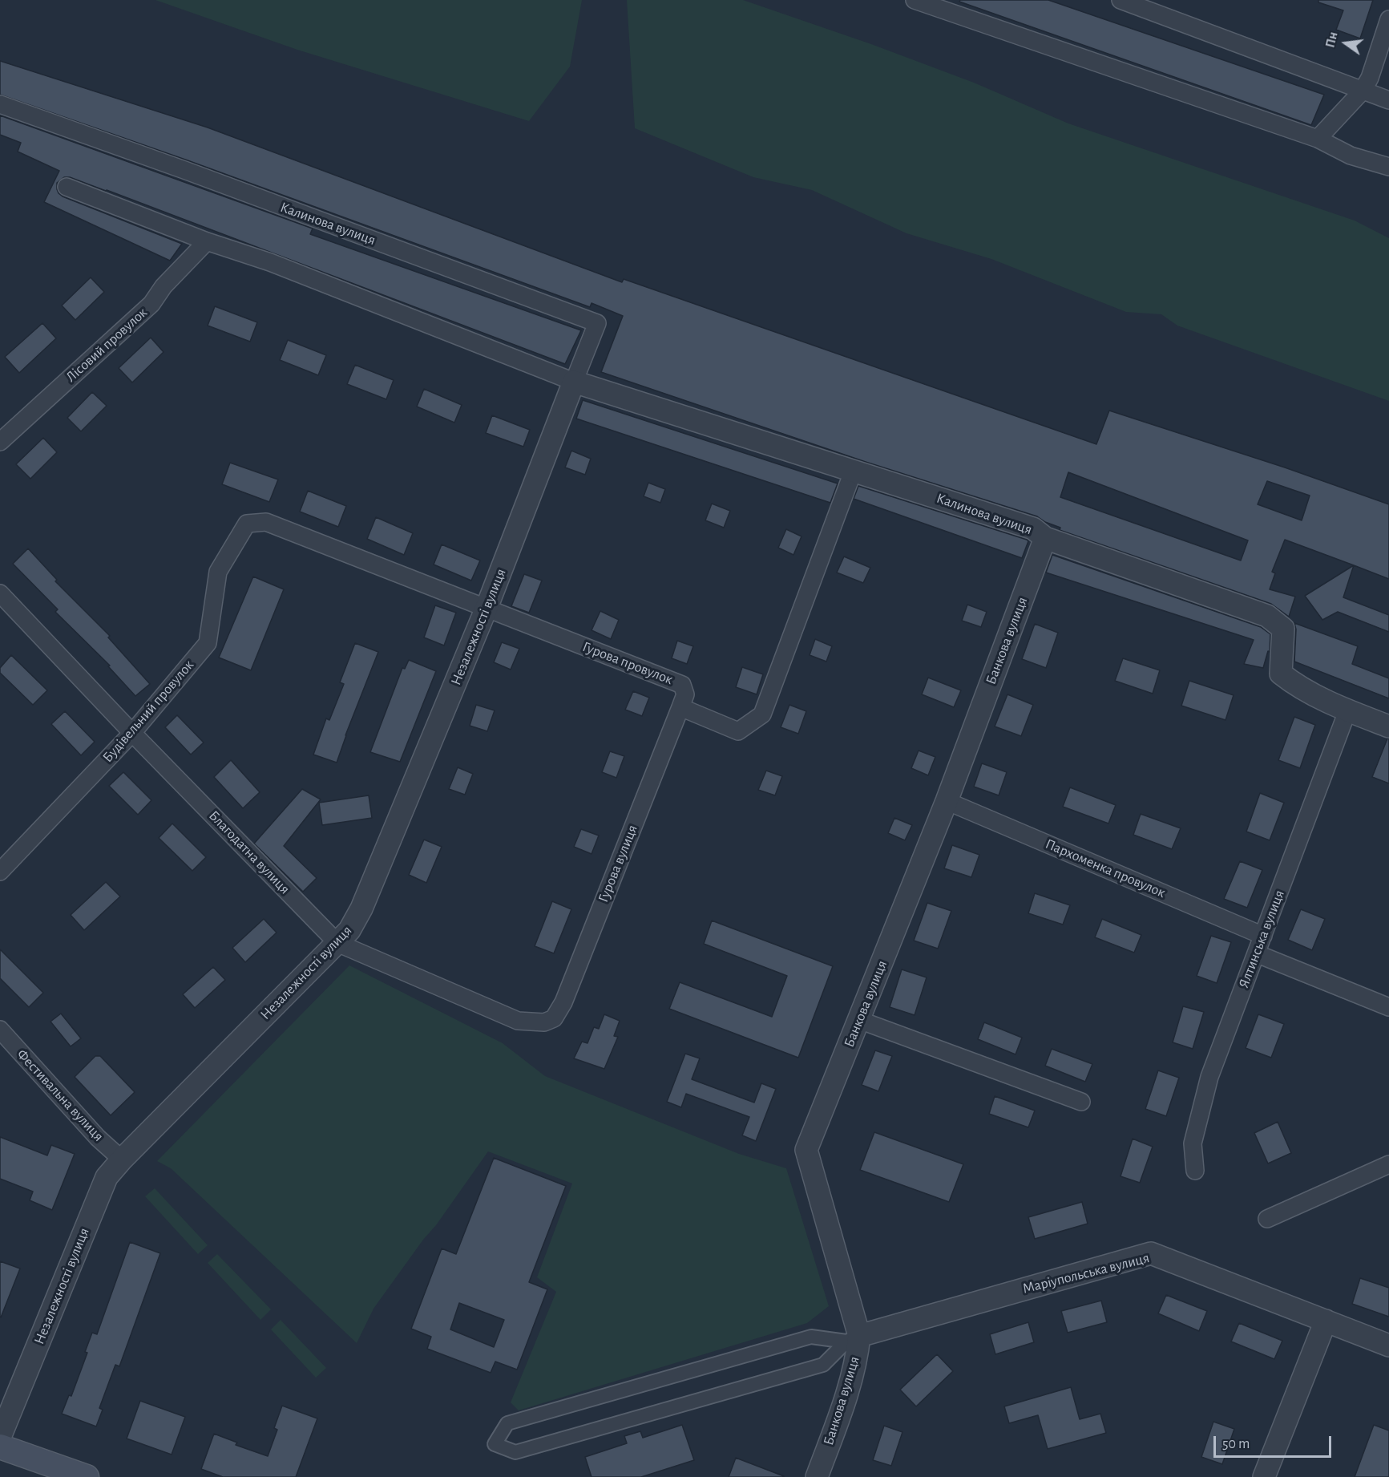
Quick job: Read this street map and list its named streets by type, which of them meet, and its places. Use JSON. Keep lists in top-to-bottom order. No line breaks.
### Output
{"streets":{"street":["Калинова вулиця","Лісовий провулок","Незалежності вулиця","Банкова вулиця","Гурова провулок","Будівельний провулок","Благодатна вулиця","Гурова вулиця","Пархоменка провулок","Ялтинська вулиця","Фестивальна вулиця","Маріупольська вулиця"]},"crossings":[["Калинова вулиця","Лісовий провулок"],["Калинова вулиця","Незалежності вулиця"],["Калинова вулиця","Банкова вулиця"],["Калинова вулиця","Ялтинська вулиця"],["Незалежності вулиця","Гурова провулок"],["Незалежності вулиця","Благодатна вулиця"],["Незалежності вулиця","Фестивальна вулиця"],["Банкова вулиця","Пархоменка провулок"],["Банкова вулиця","Маріупольська вулиця"],["Гурова провулок","Будівельний провулок"],["Гурова провулок","Гурова вулиця"],["Будівельний провулок","Благодатна вулиця"],["Благодатна вулиця","Гурова вулиця"],["Пархоменка провулок","Ялтинська вулиця"]],"scale_bar":"50 m","north":"left"}
